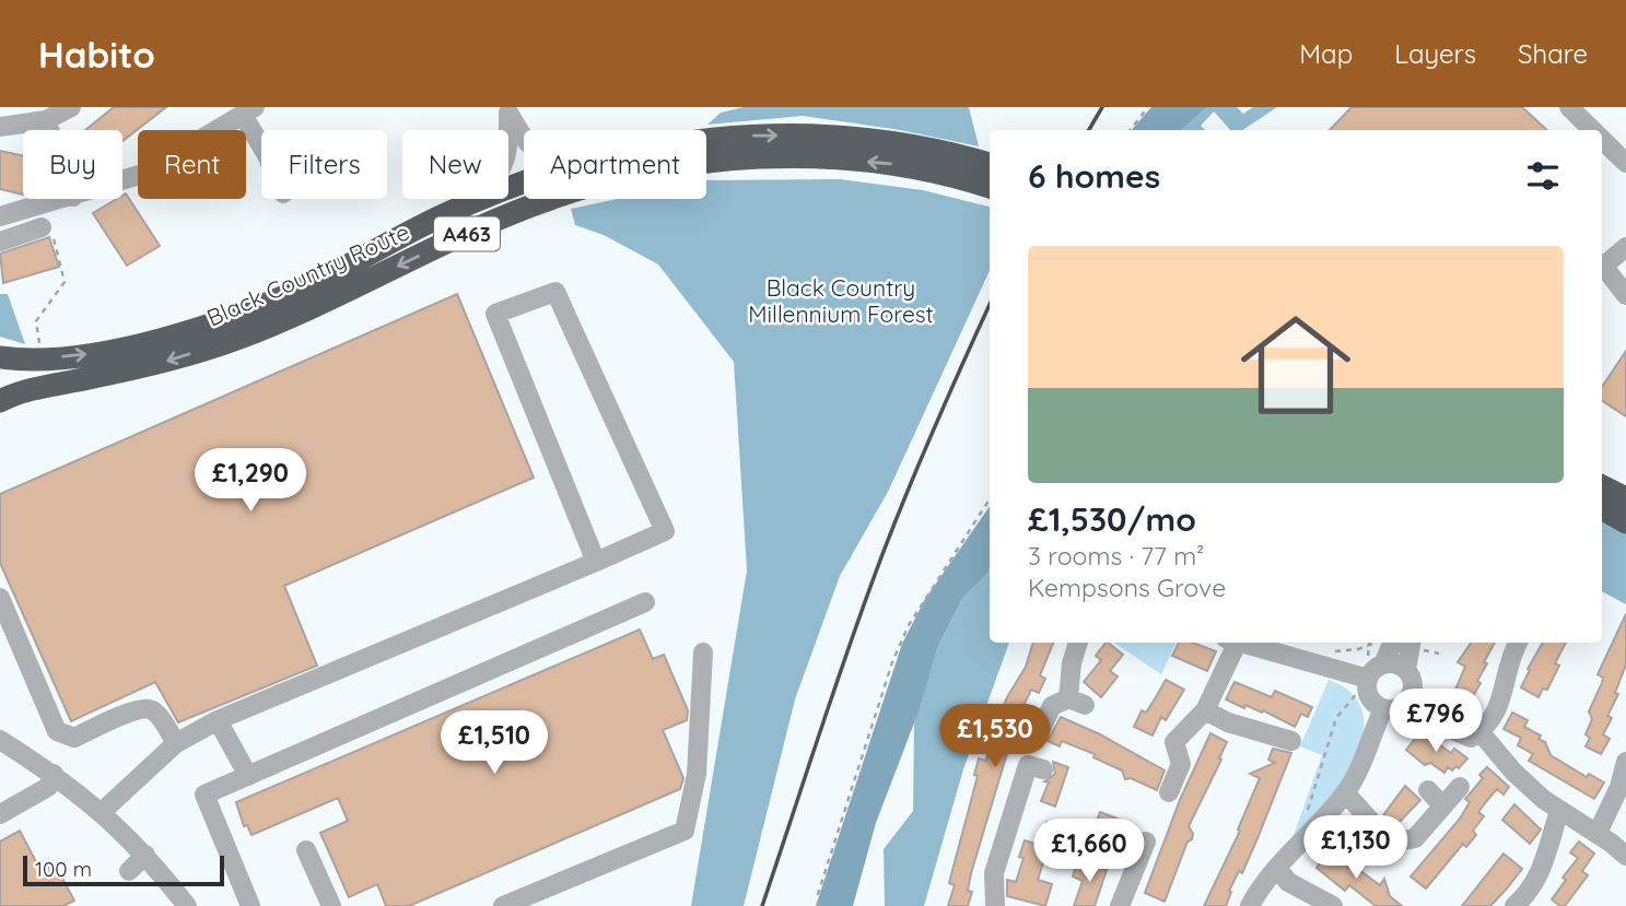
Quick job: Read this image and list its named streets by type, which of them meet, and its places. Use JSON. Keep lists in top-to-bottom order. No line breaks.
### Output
{"streets":{"highway":["A463","Black Country Route"]},"parks":["Black Country Millennium Forest"],"scale_bar":"100 m","page":{"header":"Habito","nav":["Map","Layers","Share"],"chip":["Buy","Rent","Filters","New","Apartment"],"heading":"6 homes","list":[{"name":"£1,530/mo","note":"3 rooms · 77 m² · Kempsons Grove"}],"price":["£1,290","£796","£1,530","£1,510","£1,130","£1,660"],"scale":"100 m"}}
